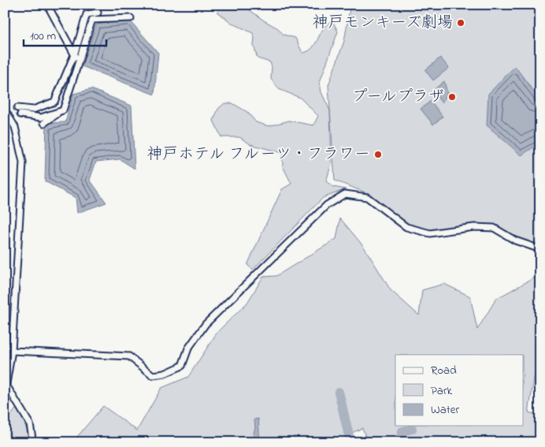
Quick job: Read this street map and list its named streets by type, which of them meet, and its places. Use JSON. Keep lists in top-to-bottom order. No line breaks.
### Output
{"places":["神戸モンキーズ劇場","プールプラザ","神戸ホテル フルーツ・フラワー"],"legend":["Road","Park","Water"],"scale_bar":"100 m"}
